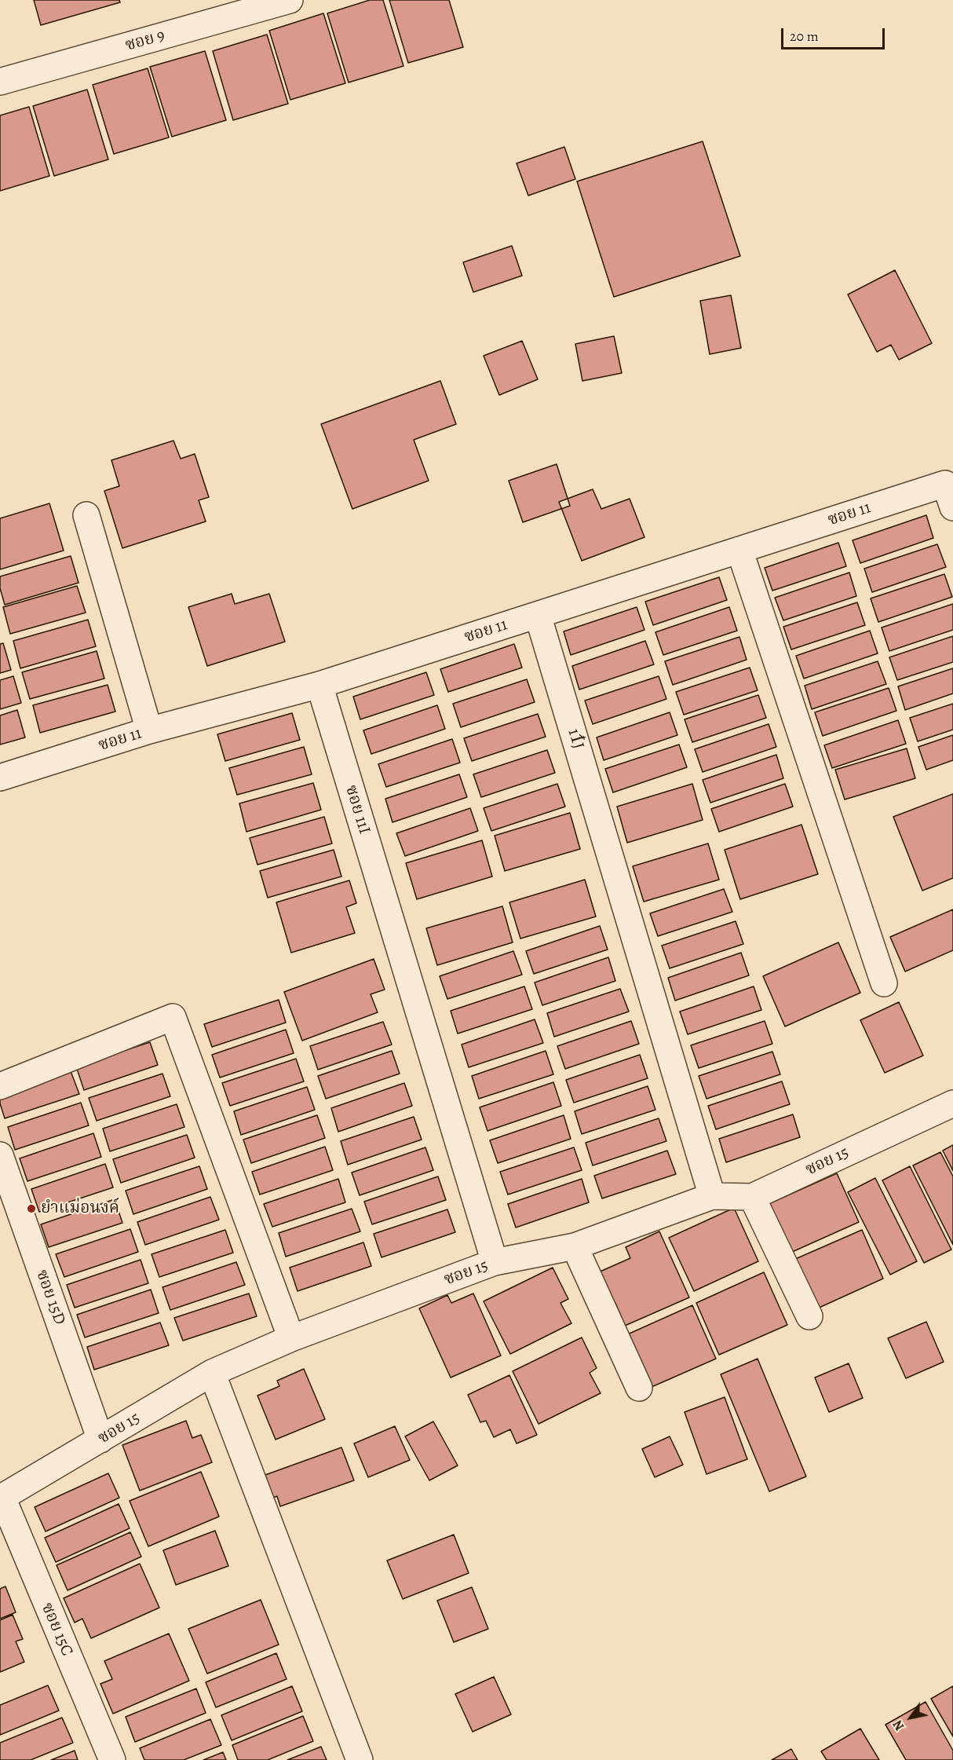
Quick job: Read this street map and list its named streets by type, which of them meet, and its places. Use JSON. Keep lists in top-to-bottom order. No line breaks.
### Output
{"streets":{"street":["ซอย 9","ซอย 11","11๋J","ซอย 11I","ซอย 15","ซอย 15D","ซอย 15C"]},"crossings":[["ซอย 11","11๋J"],["ซอย 11","ซอย 11I"],["11๋J","ซอย 15"],["ซอย 11I","ซอย 15"],["ซอย 15","ซอย 15D"],["ซอย 15","ซอย 15C"]],"places":["ยำแม่อนงค์"],"scale_bar":"20 m","north":"bottom left"}
